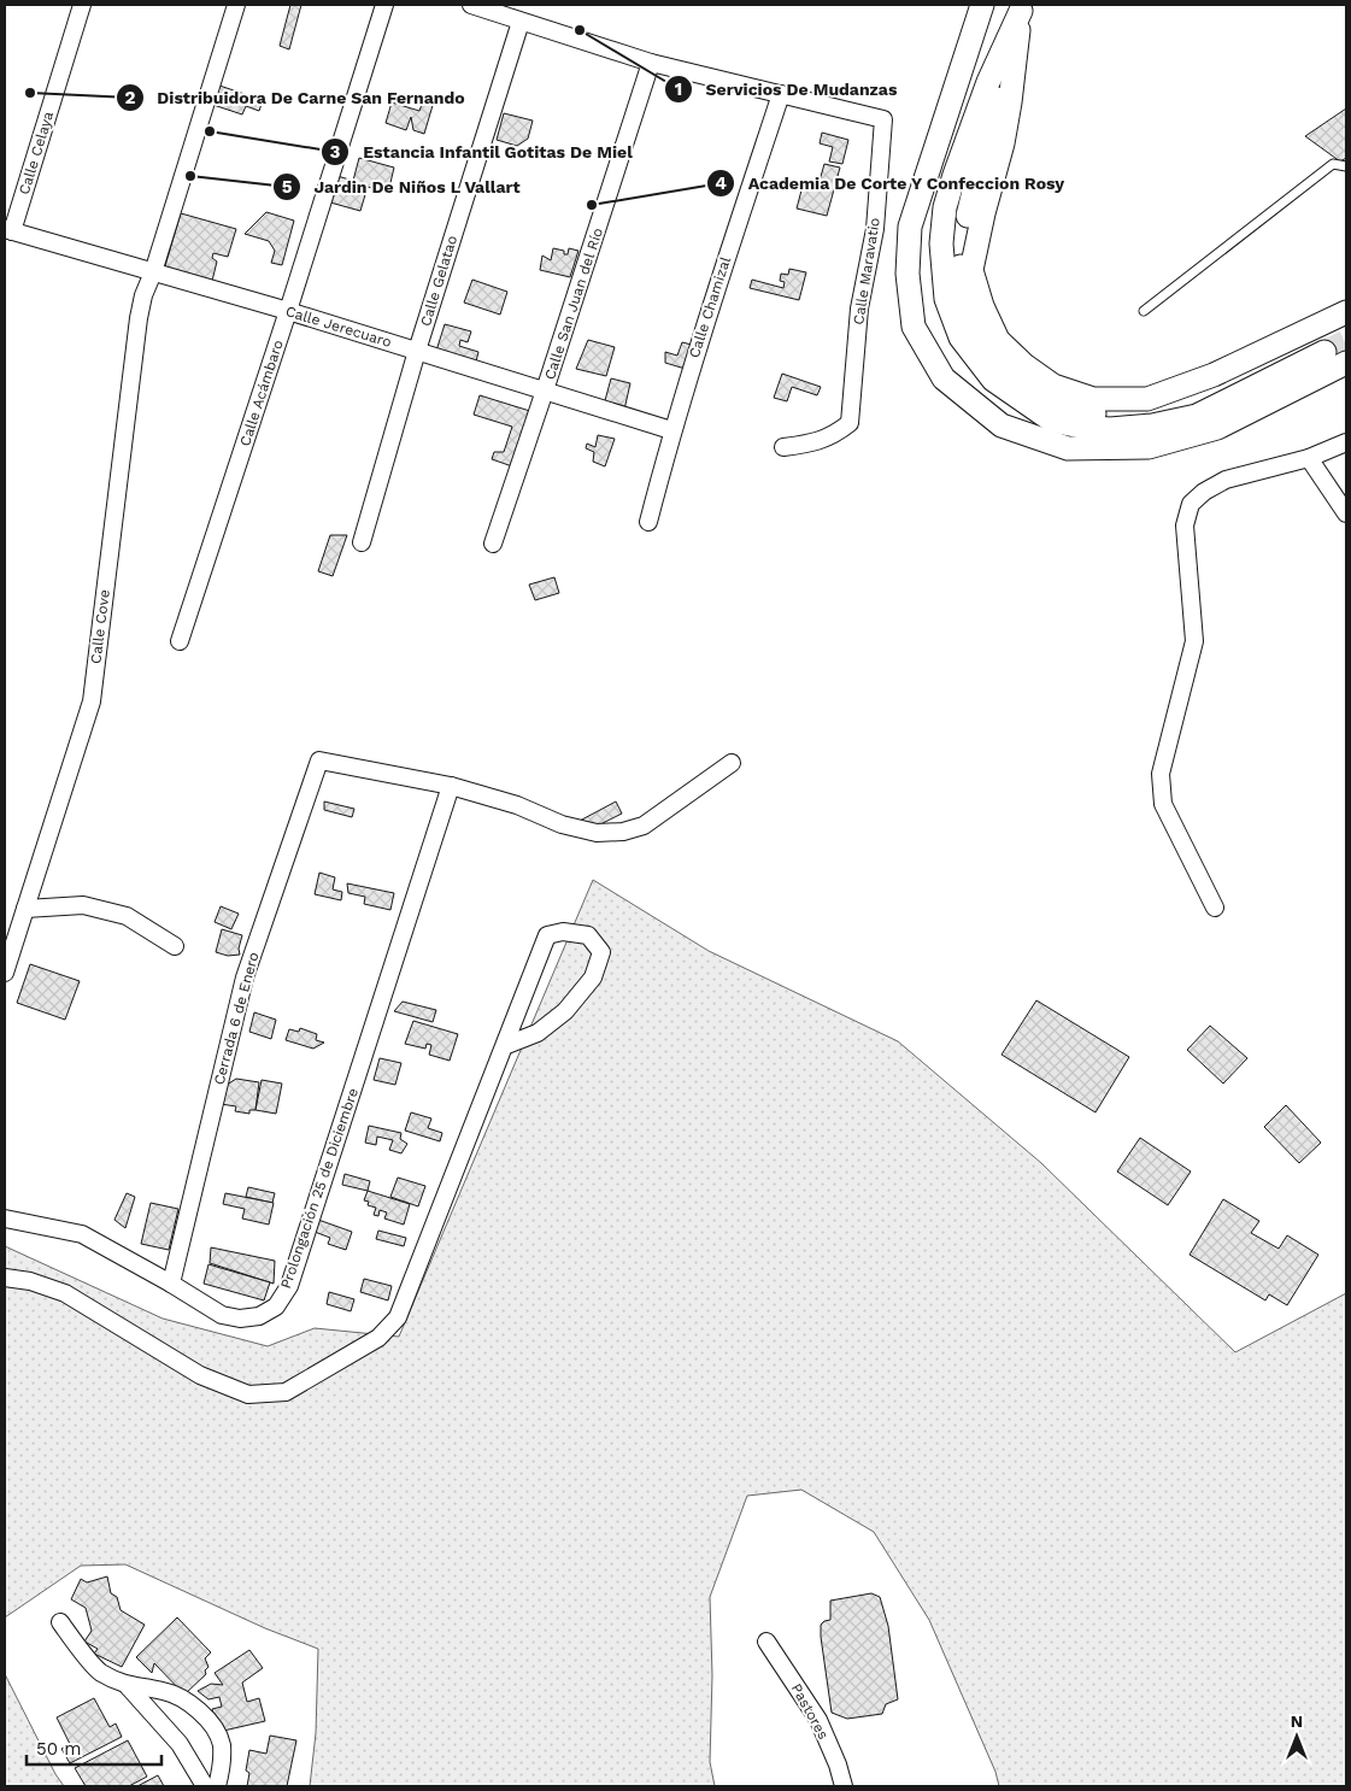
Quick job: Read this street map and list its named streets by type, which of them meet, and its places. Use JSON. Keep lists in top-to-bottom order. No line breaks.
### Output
{"streets":{"street":["Calle Celaya","Calle Maravatio","Calle Gelatao","Calle San Juan del Río","Calle Chamizal","Calle Jerecuaro","Calle Acámbaro","Calle Cove","Cerrada 6 de Enero","Prolongación 25 de Diciembre","Pastores"]},"crossings":[["Calle Celaya","Calle Jerecuaro"],["Calle Maravatio","Calle Chamizal"],["Calle Gelatao","Calle Jerecuaro"],["Calle San Juan del Río","Calle Jerecuaro"],["Calle Chamizal","Calle Jerecuaro"],["Calle Jerecuaro","Calle Acámbaro"],["Calle Jerecuaro","Calle Cove"],["Cerrada 6 de Enero","Prolongación 25 de Diciembre"]],"places":["Servicios De Mudanzas","Distribuidora De Carne San Fernando","Estancia Infantil Gotitas De Miel","Jardin De Niños L Vallart","Academia De Corte Y Confeccion Rosy"],"scale_bar":"50 m","north":"top"}
